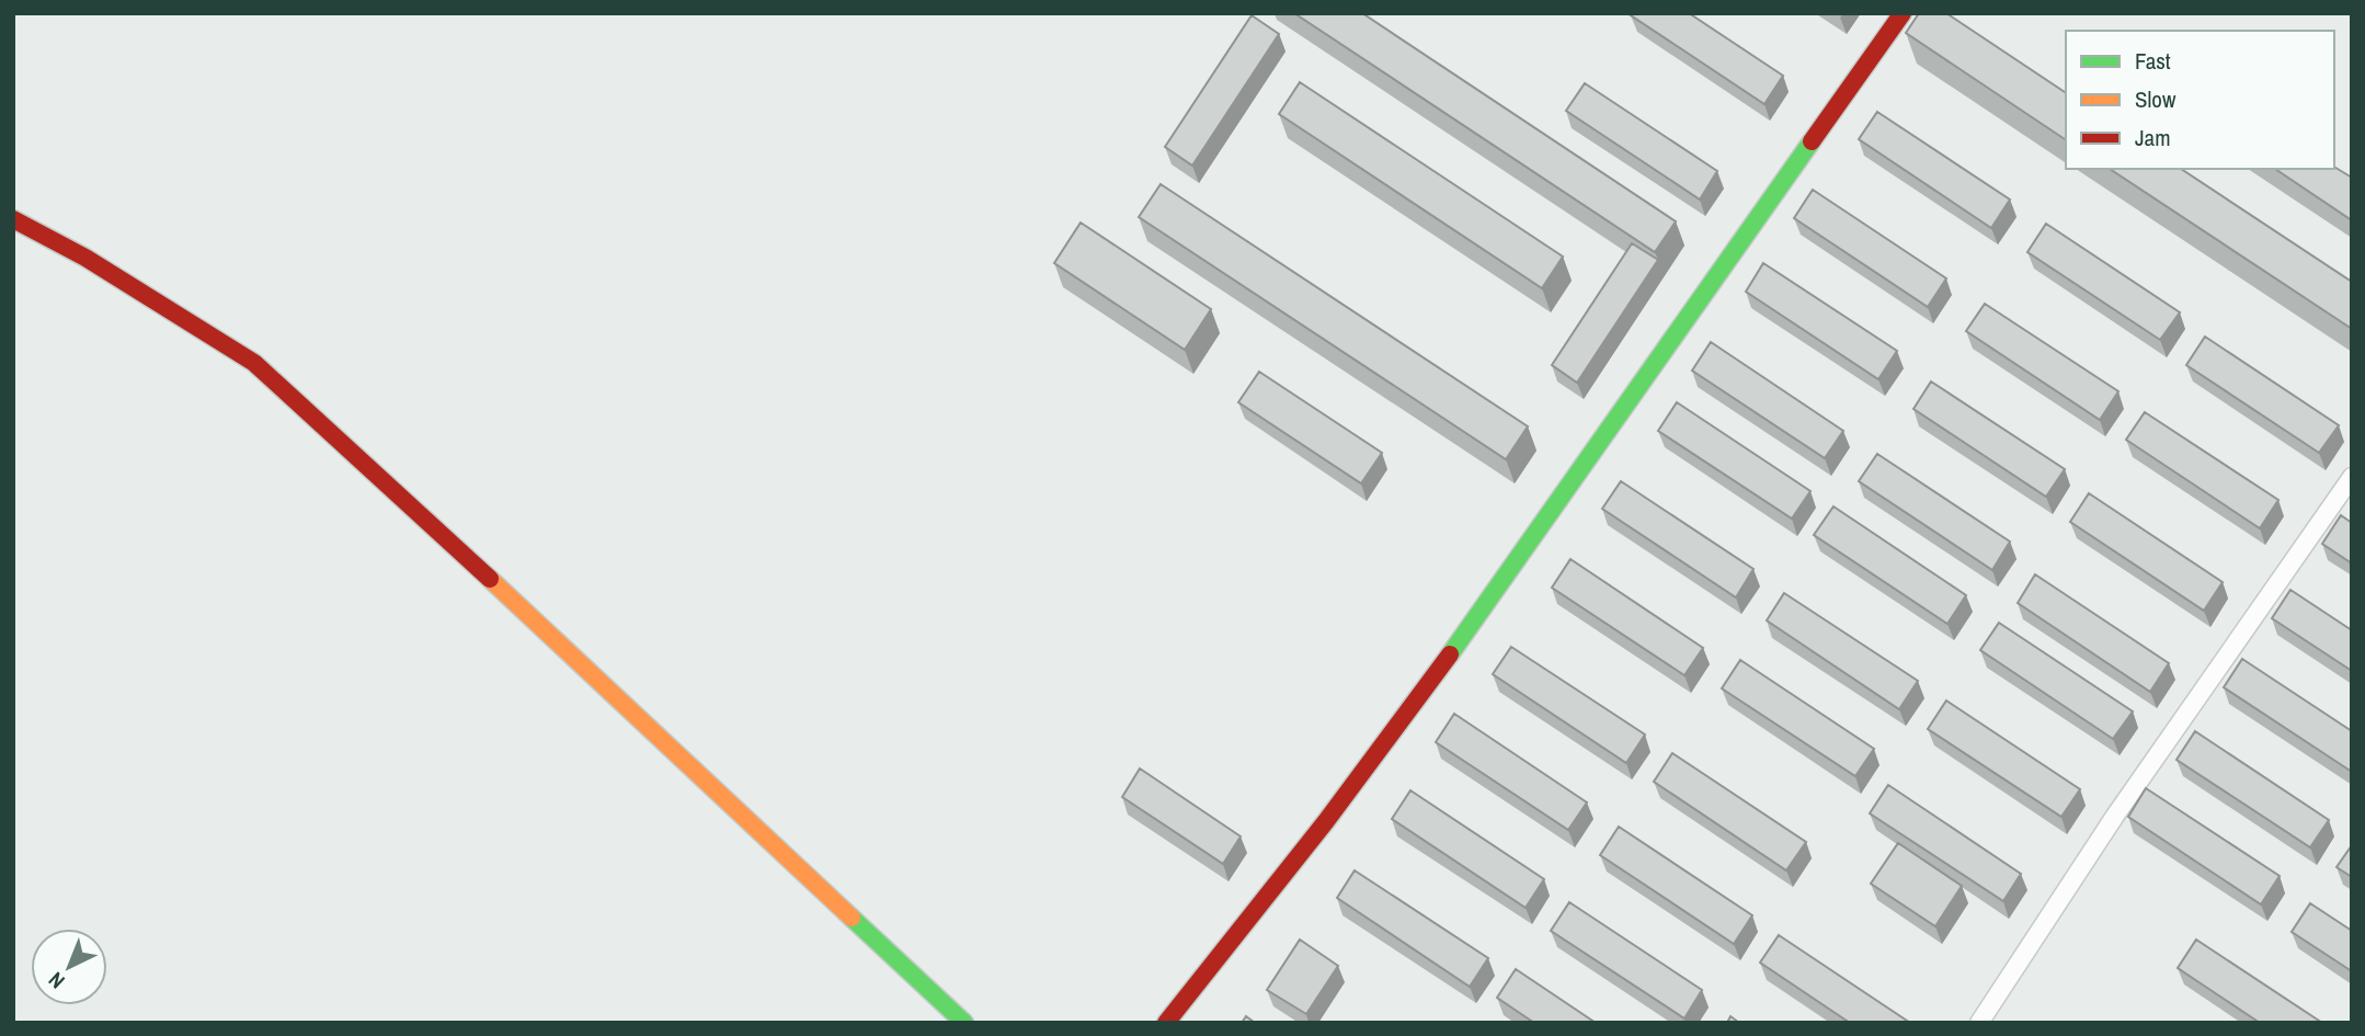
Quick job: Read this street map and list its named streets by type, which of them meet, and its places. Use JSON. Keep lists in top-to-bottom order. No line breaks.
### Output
{"legend":["Fast","Slow","Jam"],"north":"bottom left"}
